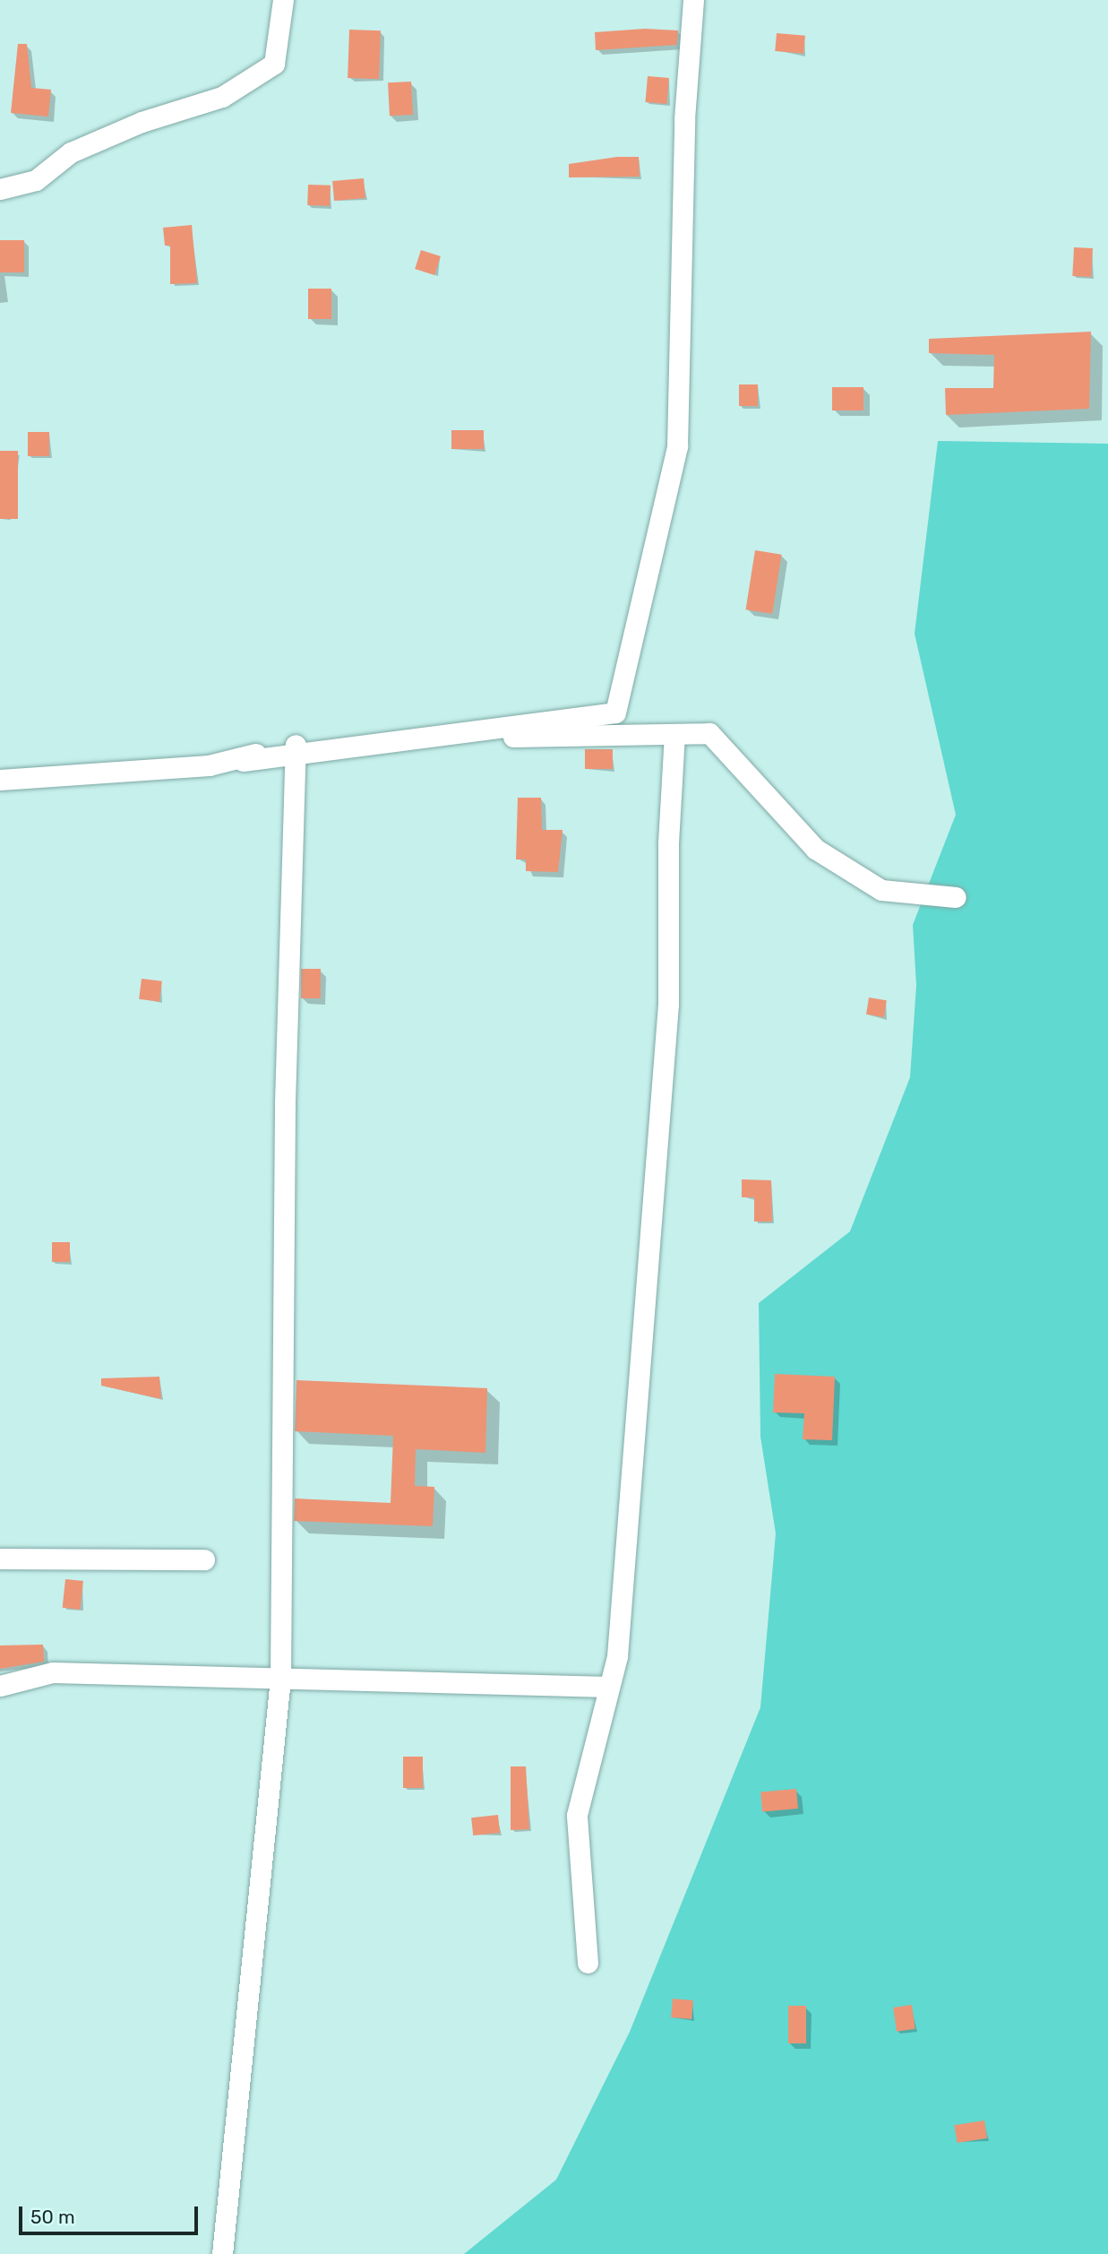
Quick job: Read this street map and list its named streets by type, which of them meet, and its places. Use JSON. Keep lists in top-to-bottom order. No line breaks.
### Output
{"scale_bar":"50 m"}
